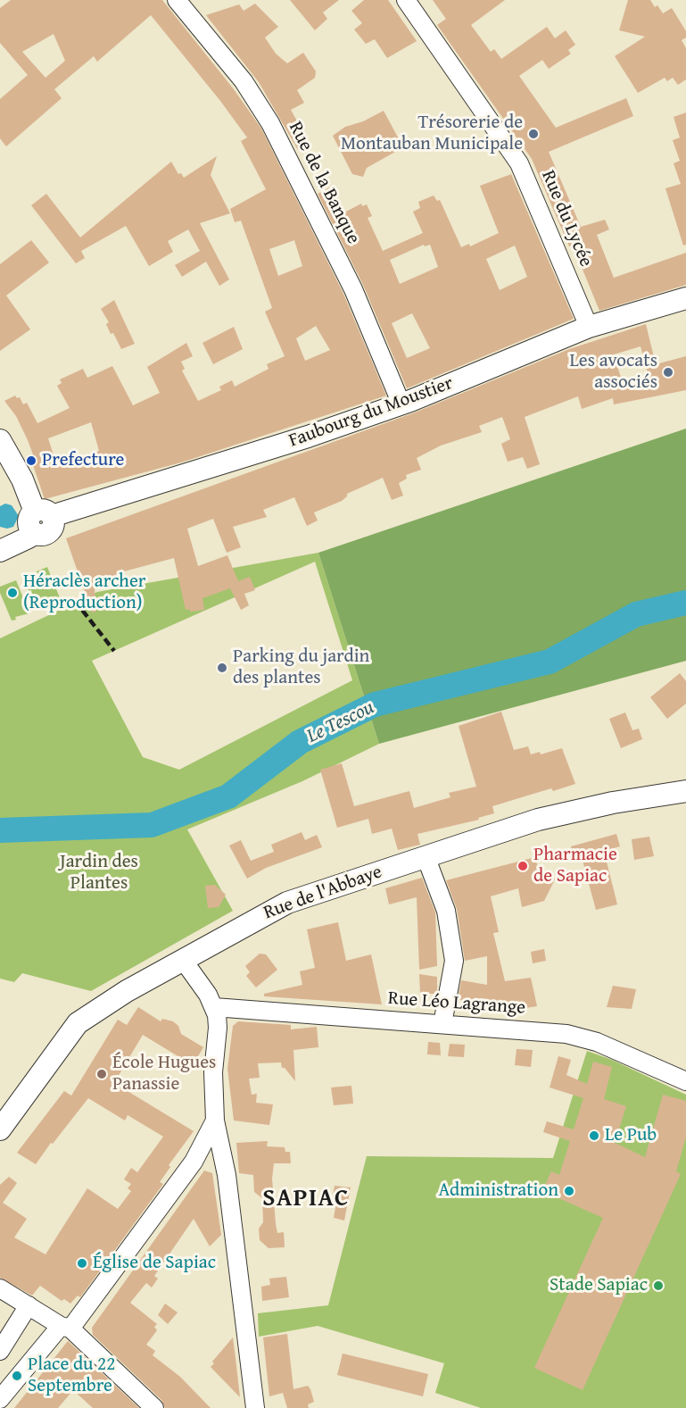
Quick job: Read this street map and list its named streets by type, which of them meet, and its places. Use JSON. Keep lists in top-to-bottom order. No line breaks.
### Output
{"streets":{"main road":["Faubourg du Moustier","Rue de l'Abbaye"],"street":["Rue de la Banque","Rue du Lycée","Rue Léo Lagrange"]},"crossings":[["Rue de la Banque","Faubourg du Moustier"],["Rue du Lycée","Faubourg du Moustier"]],"districts":["SAPIAC"],"water":["Le Tescou"],"parks":["Jardin des Plantes"],"places":["Trésorerie de Montauban Municipale","Les avocats associés","Prefecture","Héraclès archer (Reproduction)","Parking du jardin des plantes","Pharmacie de Sapiac","École Hugues Panassie","Le Pub","Administration","Église de Sapiac","Stade Sapiac","Place du 22 Septembre"]}
